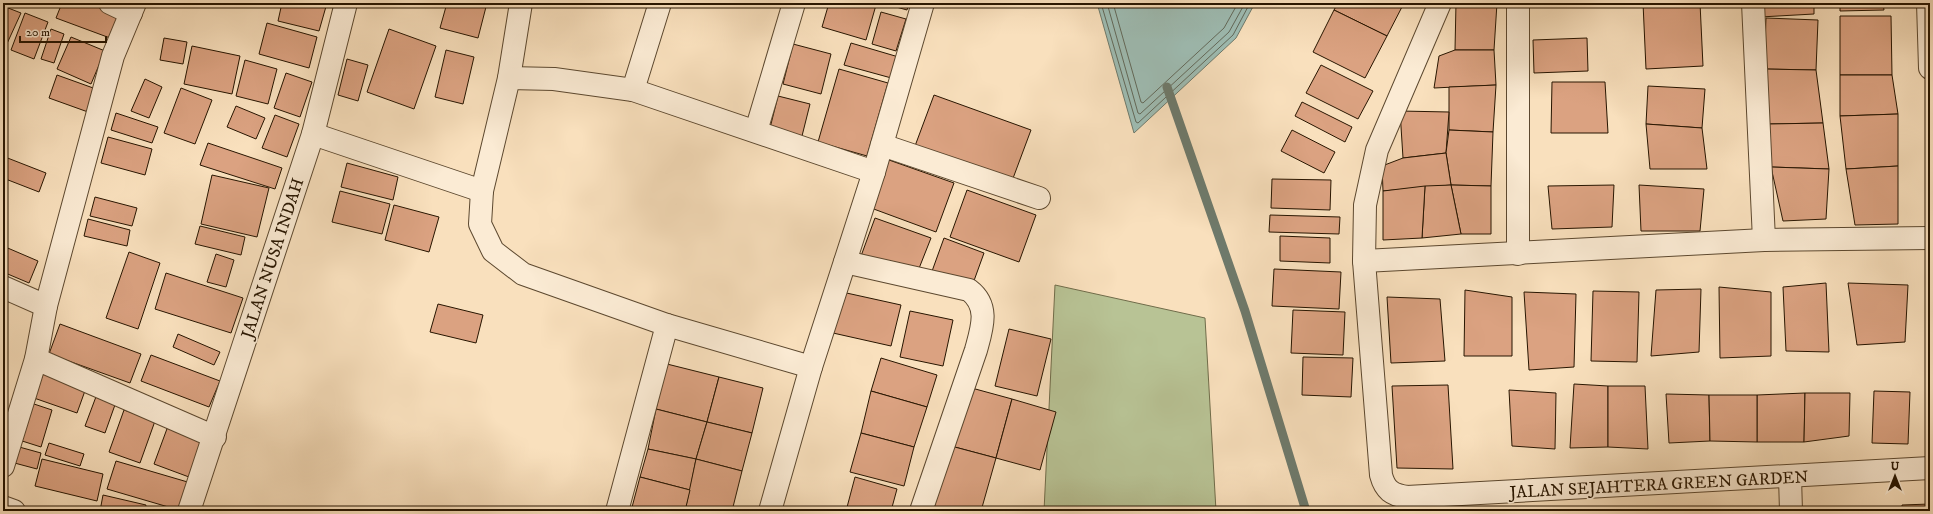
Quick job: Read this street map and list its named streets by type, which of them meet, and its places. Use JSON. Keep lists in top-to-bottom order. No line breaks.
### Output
{"streets":{"street":["JALAN NUSA INDAH","JALAN SEJAHTERA GREEN GARDEN"]},"scale_bar":"20 m","north":"top"}
